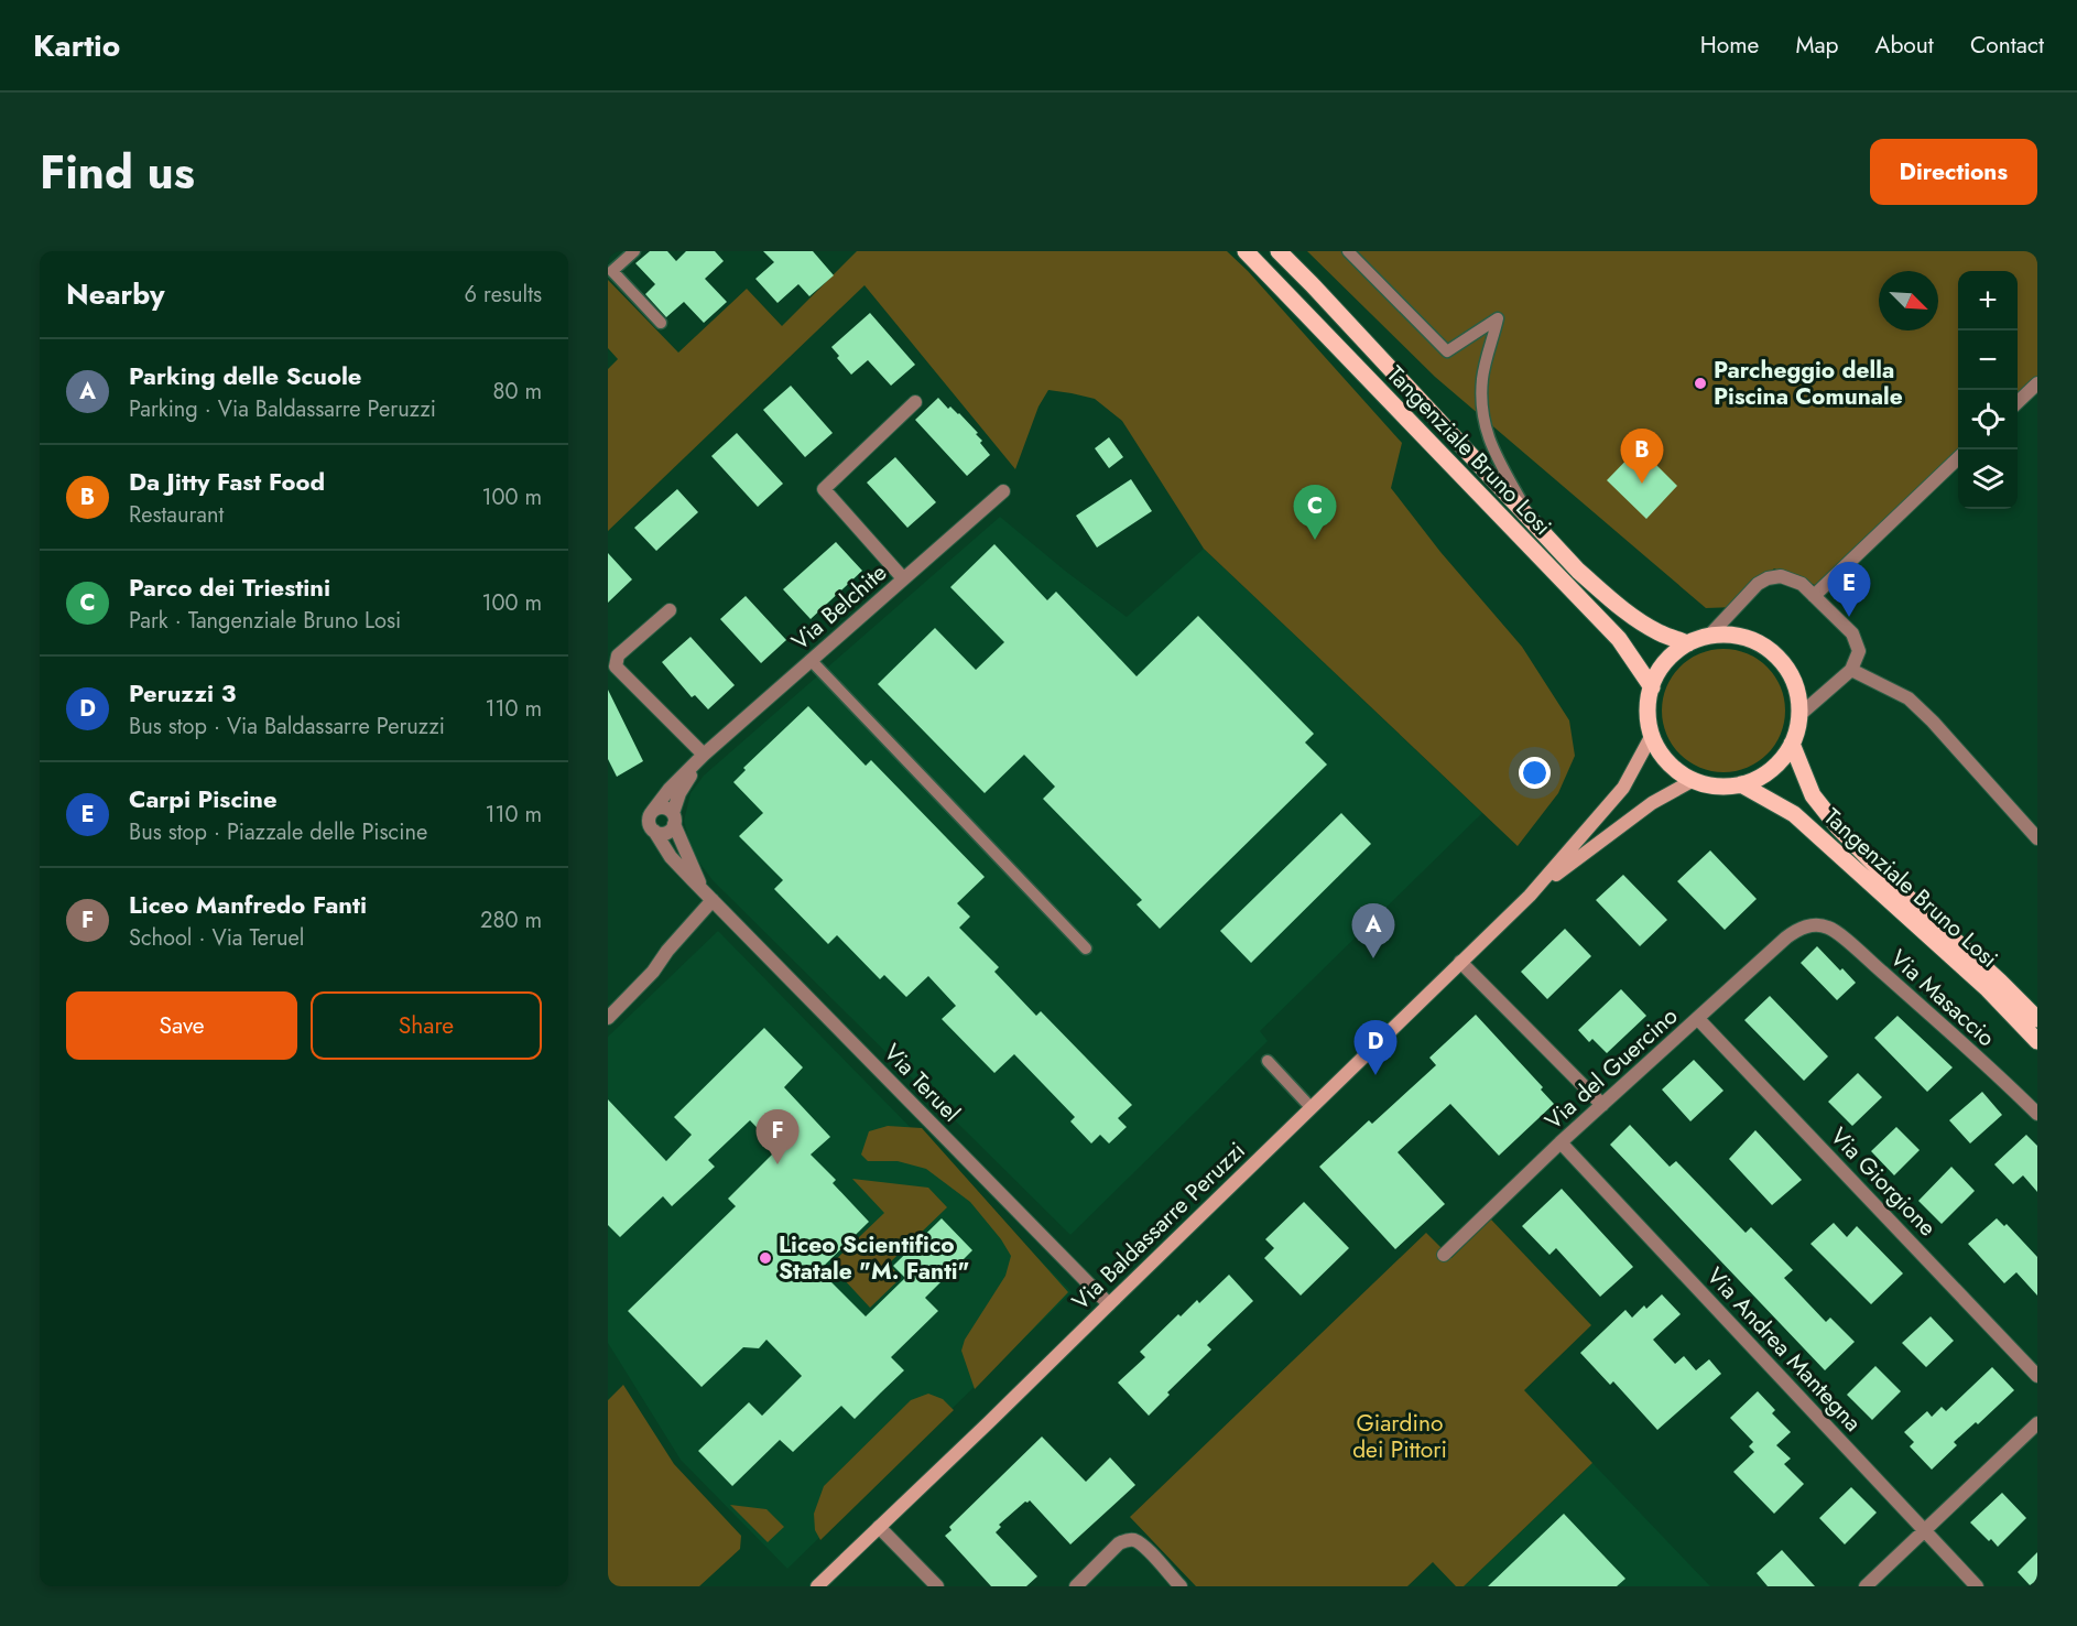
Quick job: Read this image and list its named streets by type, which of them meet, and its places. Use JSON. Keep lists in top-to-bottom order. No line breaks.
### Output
{"streets":{"main road":["Tangenziale Bruno Losi"],"street":["Via Belchite","Via Masaccio","Via del Guercino","Via Teruel","Via Giorgione","Via Baldassarre Peruzzi","Via Andrea Mantegna"]},"crossings":[["Tangenziale Bruno Losi","Via Baldassarre Peruzzi"],["Via Masaccio","Via del Guercino"],["Via del Guercino","Via Giorgione"],["Via del Guercino","Via Andrea Mantegna"],["Via Teruel","Via Baldassarre Peruzzi"]],"parks":["Giardino dei Pittori"],"places":["Parcheggio della Piscina Comunale","Liceo Scientifico Statale \"M. Fanti\""],"north":"bottom right","page":{"header":"Kartio","nav":["Home","Map","About","Contact"],"title":"Find us","buttons":["Directions",["Save","Share"]],"heading":["Nearby","6 results"],"map_buttons":["+","−"],"list":[{"mark":"A","name":"Parking delle Scuole","note":"Parking · Via Baldassarre Peruzzi","value":"80 m"},{"mark":"B","name":"Da Jitty Fast Food","note":"Restaurant","value":"100 m"},{"mark":"C","name":"Parco dei Triestini","note":"Park · Tangenziale Bruno Losi","value":"100 m"},{"mark":"D","name":"Peruzzi 3","note":"Bus stop · Via Baldassarre Peruzzi","value":"110 m"},{"mark":"E","name":"Carpi Piscine","note":"Bus stop · Piazzale delle Piscine","value":"110 m"},{"mark":"F","name":"Liceo Manfredo Fanti","note":"School · Via Teruel","value":"280 m"}],"pins":["B","C","E","A","D","F"]}}
